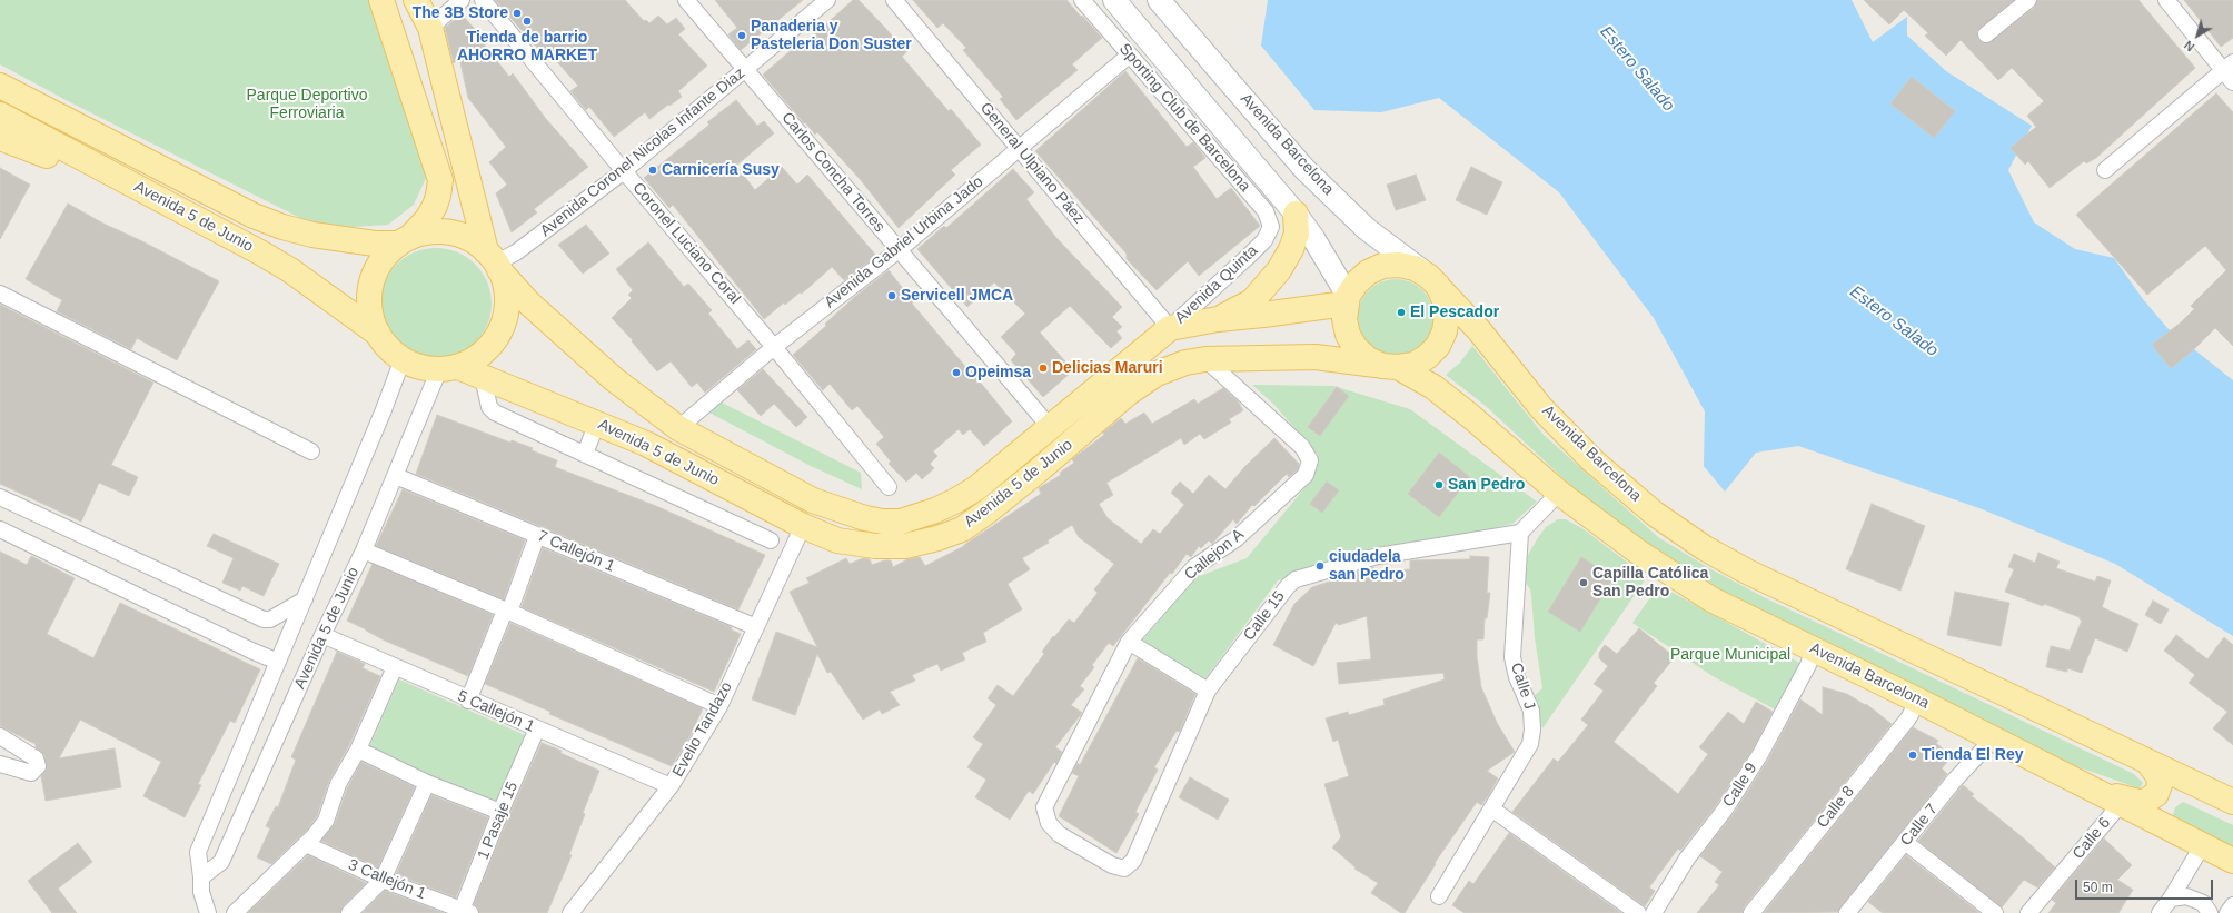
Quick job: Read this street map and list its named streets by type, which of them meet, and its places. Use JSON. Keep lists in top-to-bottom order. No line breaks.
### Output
{"streets":{"main road":["Avenida Barcelona","Avenida 5 de Junio"],"street":["Sporting Club de Barcelona","Avenida Coronel Nicolas Infante Diaz","General Ulpiano Páez","Carlos Concha Torres","Avenida Gabriel Urbina Jado","Coronel Luciano Coral","Avenida Quinta","7 Callejón 1","Callejon A","Calle 15","Calle J","5 Callejón 1","Evelio Tandazo","Calle 9","Calle 8","1 Pasaje 15","Calle 7","Calle 6","3 Callejón 1"]},"crossings":[["Sporting Club de Barcelona","Avenida Gabriel Urbina Jado"],["Sporting Club de Barcelona","Avenida Quinta"],["Avenida Barcelona","Avenida 5 de Junio"],["Avenida Barcelona","Calle 9"],["Avenida Barcelona","Calle 8"],["Avenida Barcelona","Calle 7"],["Avenida Barcelona","Calle 6"],["Avenida Coronel Nicolas Infante Diaz","Carlos Concha Torres"],["Avenida Coronel Nicolas Infante Diaz","Avenida 5 de Junio"],["Avenida Coronel Nicolas Infante Diaz","Coronel Luciano Coral"],["General Ulpiano Páez","Avenida 5 de Junio"],["General Ulpiano Páez","Avenida Gabriel Urbina Jado"],["General Ulpiano Páez","Avenida Quinta"],["Carlos Concha Torres","Avenida 5 de Junio"],["Carlos Concha Torres","Avenida Gabriel Urbina Jado"],["Avenida 5 de Junio","Avenida Gabriel Urbina Jado"],["Avenida 5 de Junio","Avenida Quinta"],["Avenida 5 de Junio","7 Callejón 1"],["Avenida 5 de Junio","Callejon A"],["Avenida 5 de Junio","5 Callejón 1"],["Avenida 5 de Junio","Evelio Tandazo"],["Avenida Gabriel Urbina Jado","Coronel Luciano Coral"],["7 Callejón 1","Evelio Tandazo"],["Callejon A","Calle 15"],["Calle 15","Calle J"],["5 Callejón 1","Evelio Tandazo"],["5 Callejón 1","1 Pasaje 15"],["1 Pasaje 15","3 Callejón 1"]],"water":["Estero Salado"],"parks":["Parque Deportivo Ferroviaria","Parque Municipal"],"places":["The 3B Store","Tienda de barrio AHORRO MARKET","Panaderia y Pasteleria Don Suster","Carnicería Susy","Servicell JMCA","El Pescador","Delicias Maruri","Opeimsa","San Pedro","ciudadela san Pedro","Capilla Católica San Pedro","Tienda El Rey"],"scale_bar":"50 m","north":"bottom left"}
